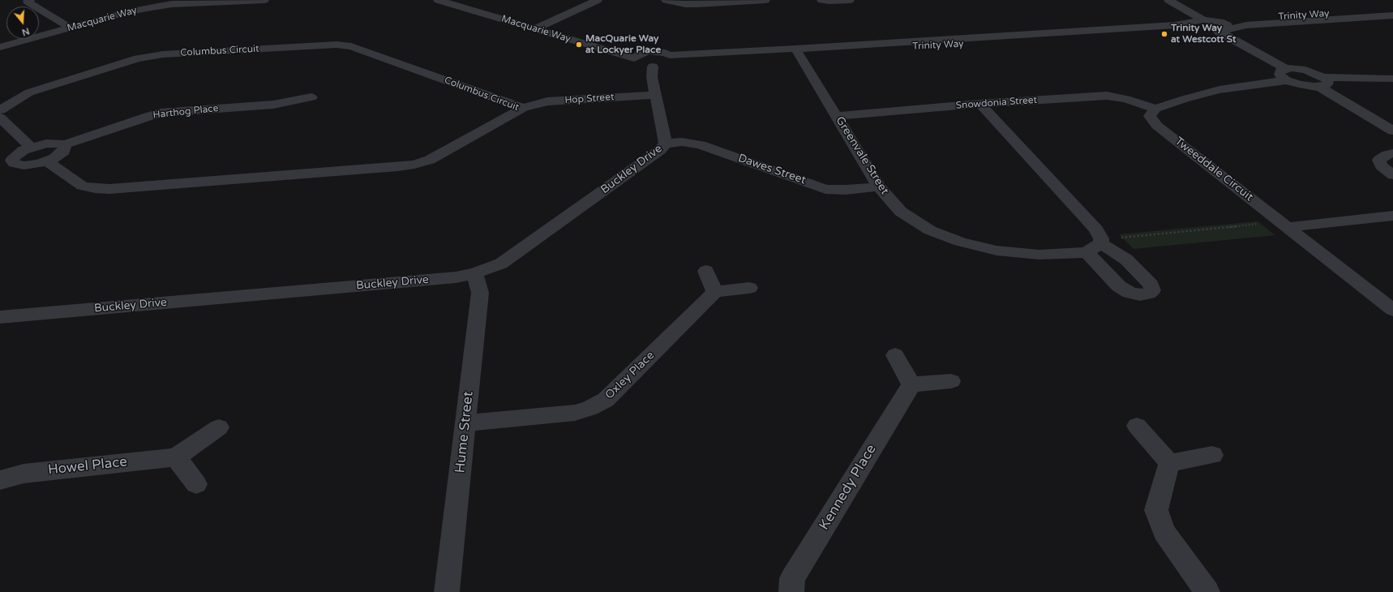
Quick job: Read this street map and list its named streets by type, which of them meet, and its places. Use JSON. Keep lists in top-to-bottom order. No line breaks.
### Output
{"streets":{"street":["Trinity Way","Macquarie Way","Columbus Circuit","Hop Street","Snowdonia Street","Harthog Place","Greenvale Street","Buckley Drive","Dawes Street","Tweeddale Circuit","Oxley Place","Hume Street","Howel Place","Kennedy Place"]},"crossings":[["Trinity Way","Macquarie Way"],["Trinity Way","Greenvale Street"],["Trinity Way","Buckley Drive"],["Columbus Circuit","Hop Street"],["Hop Street","Buckley Drive"],["Snowdonia Street","Greenvale Street"],["Snowdonia Street","Tweeddale Circuit"],["Greenvale Street","Dawes Street"],["Buckley Drive","Dawes Street"],["Buckley Drive","Hume Street"],["Oxley Place","Hume Street"]],"places":["Trinity Way at Westcott St","MacQuarie Way at Lockyer Place"],"north":"bottom"}
